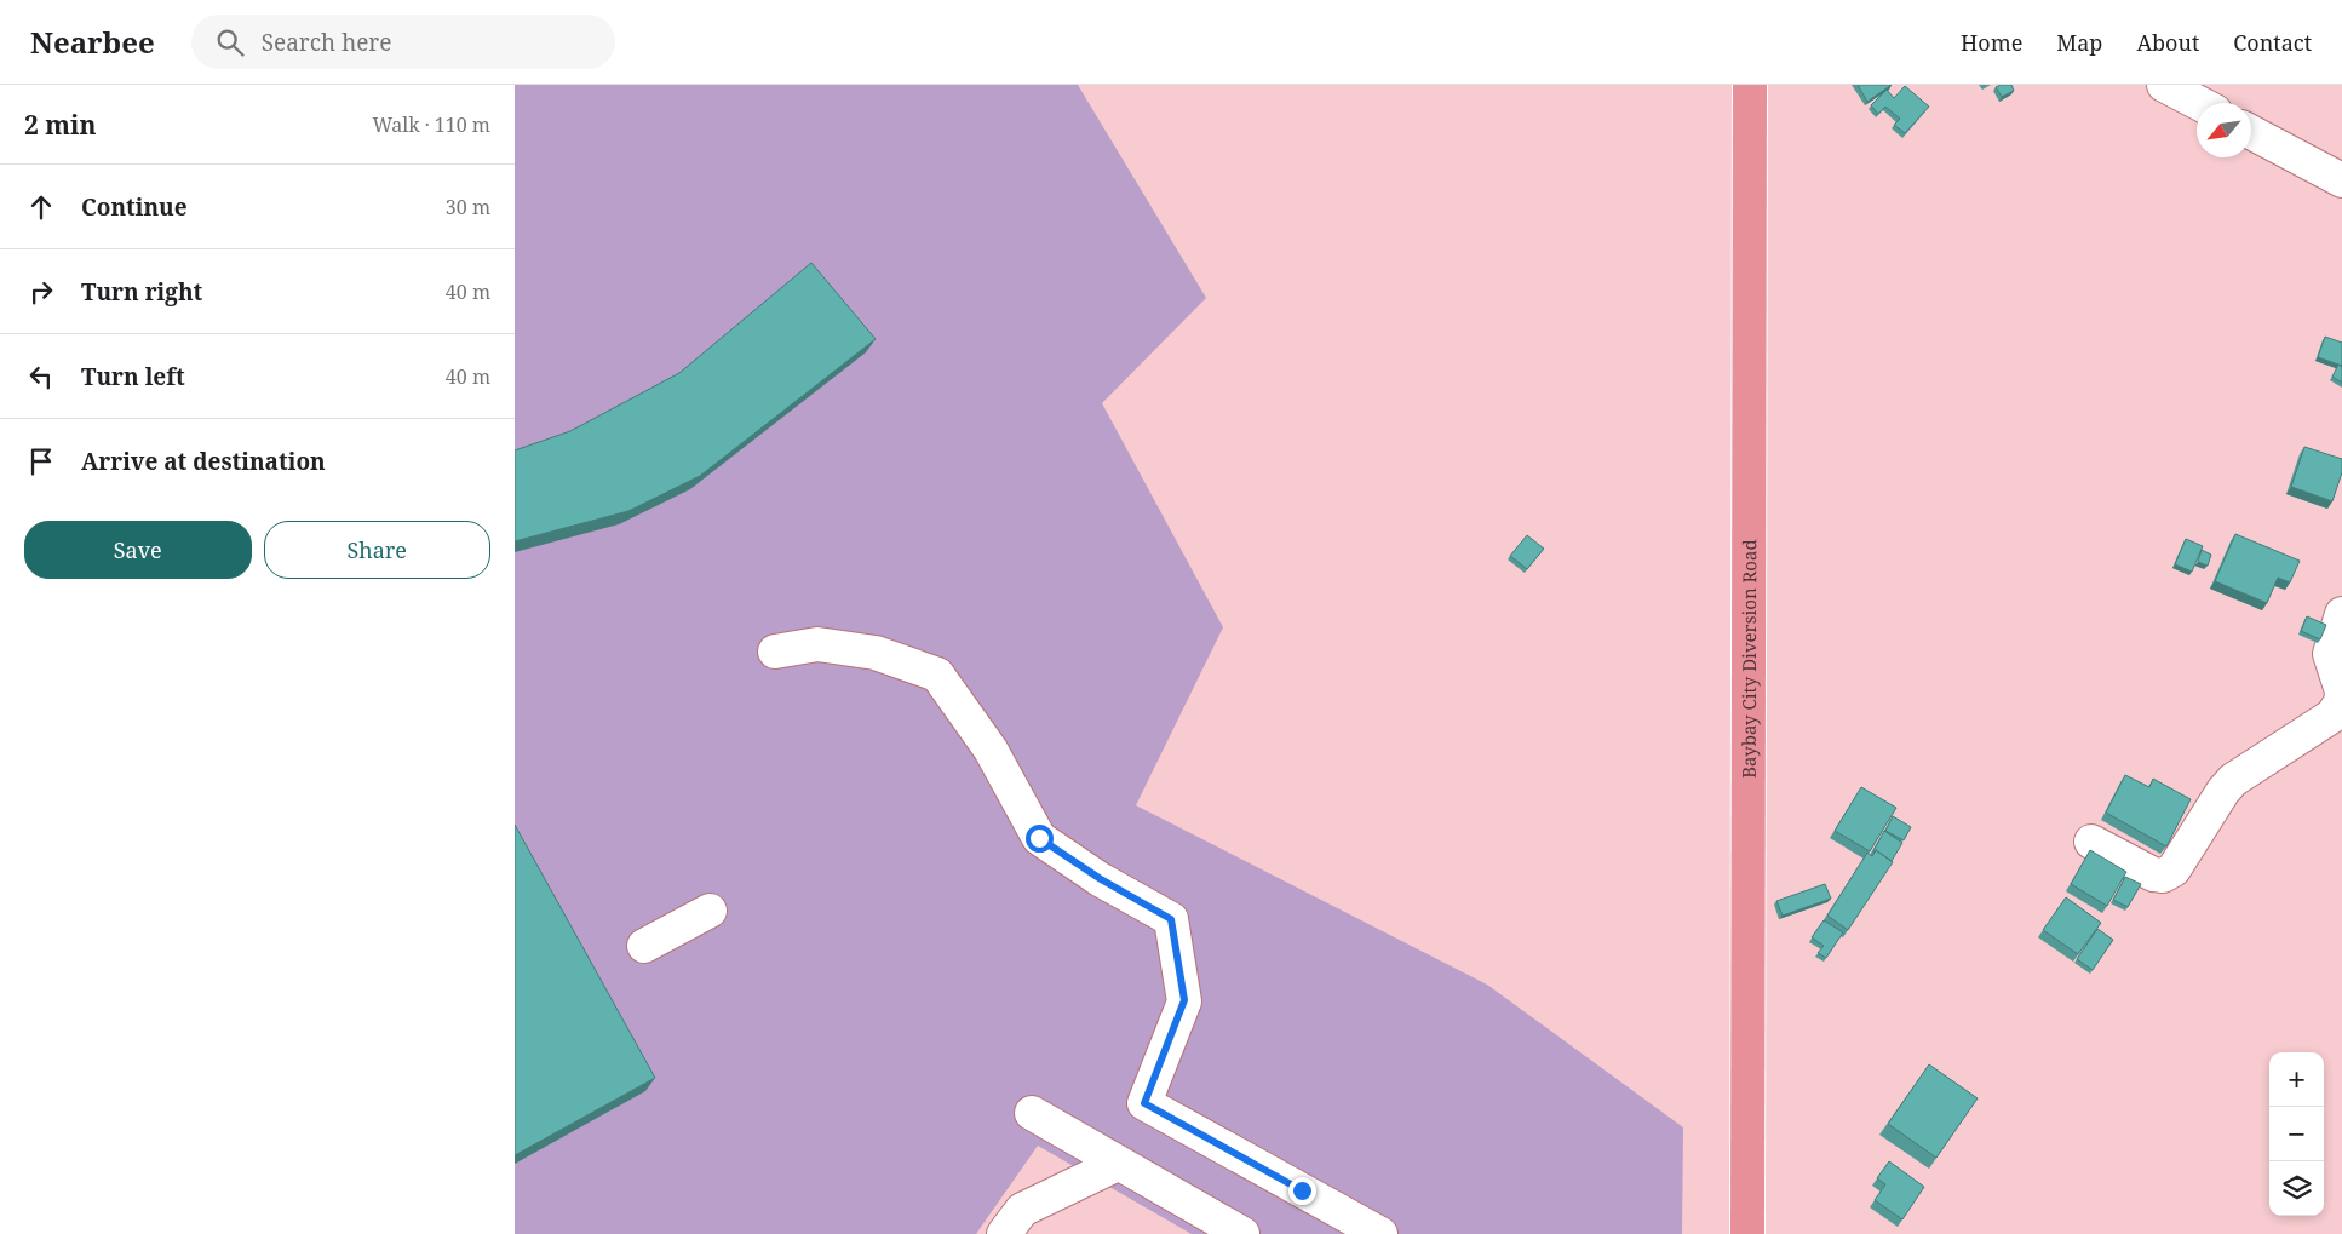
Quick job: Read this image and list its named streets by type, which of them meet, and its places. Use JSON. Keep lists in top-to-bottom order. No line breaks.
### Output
{"streets":{"highway":["Baybay City Diversion Road"]},"north":"bottom left","page":{"header":"Nearbee","search":"Search here","nav":["Home","Map","About","Contact"],"heading":["2 min","Walk · 110 m"],"list":[["Continue","30 m"],["Turn right","40 m"],["Turn left","40 m"],"Arrive at destination"],"buttons":["Save","Share"],"map_buttons":["+","−"]}}
